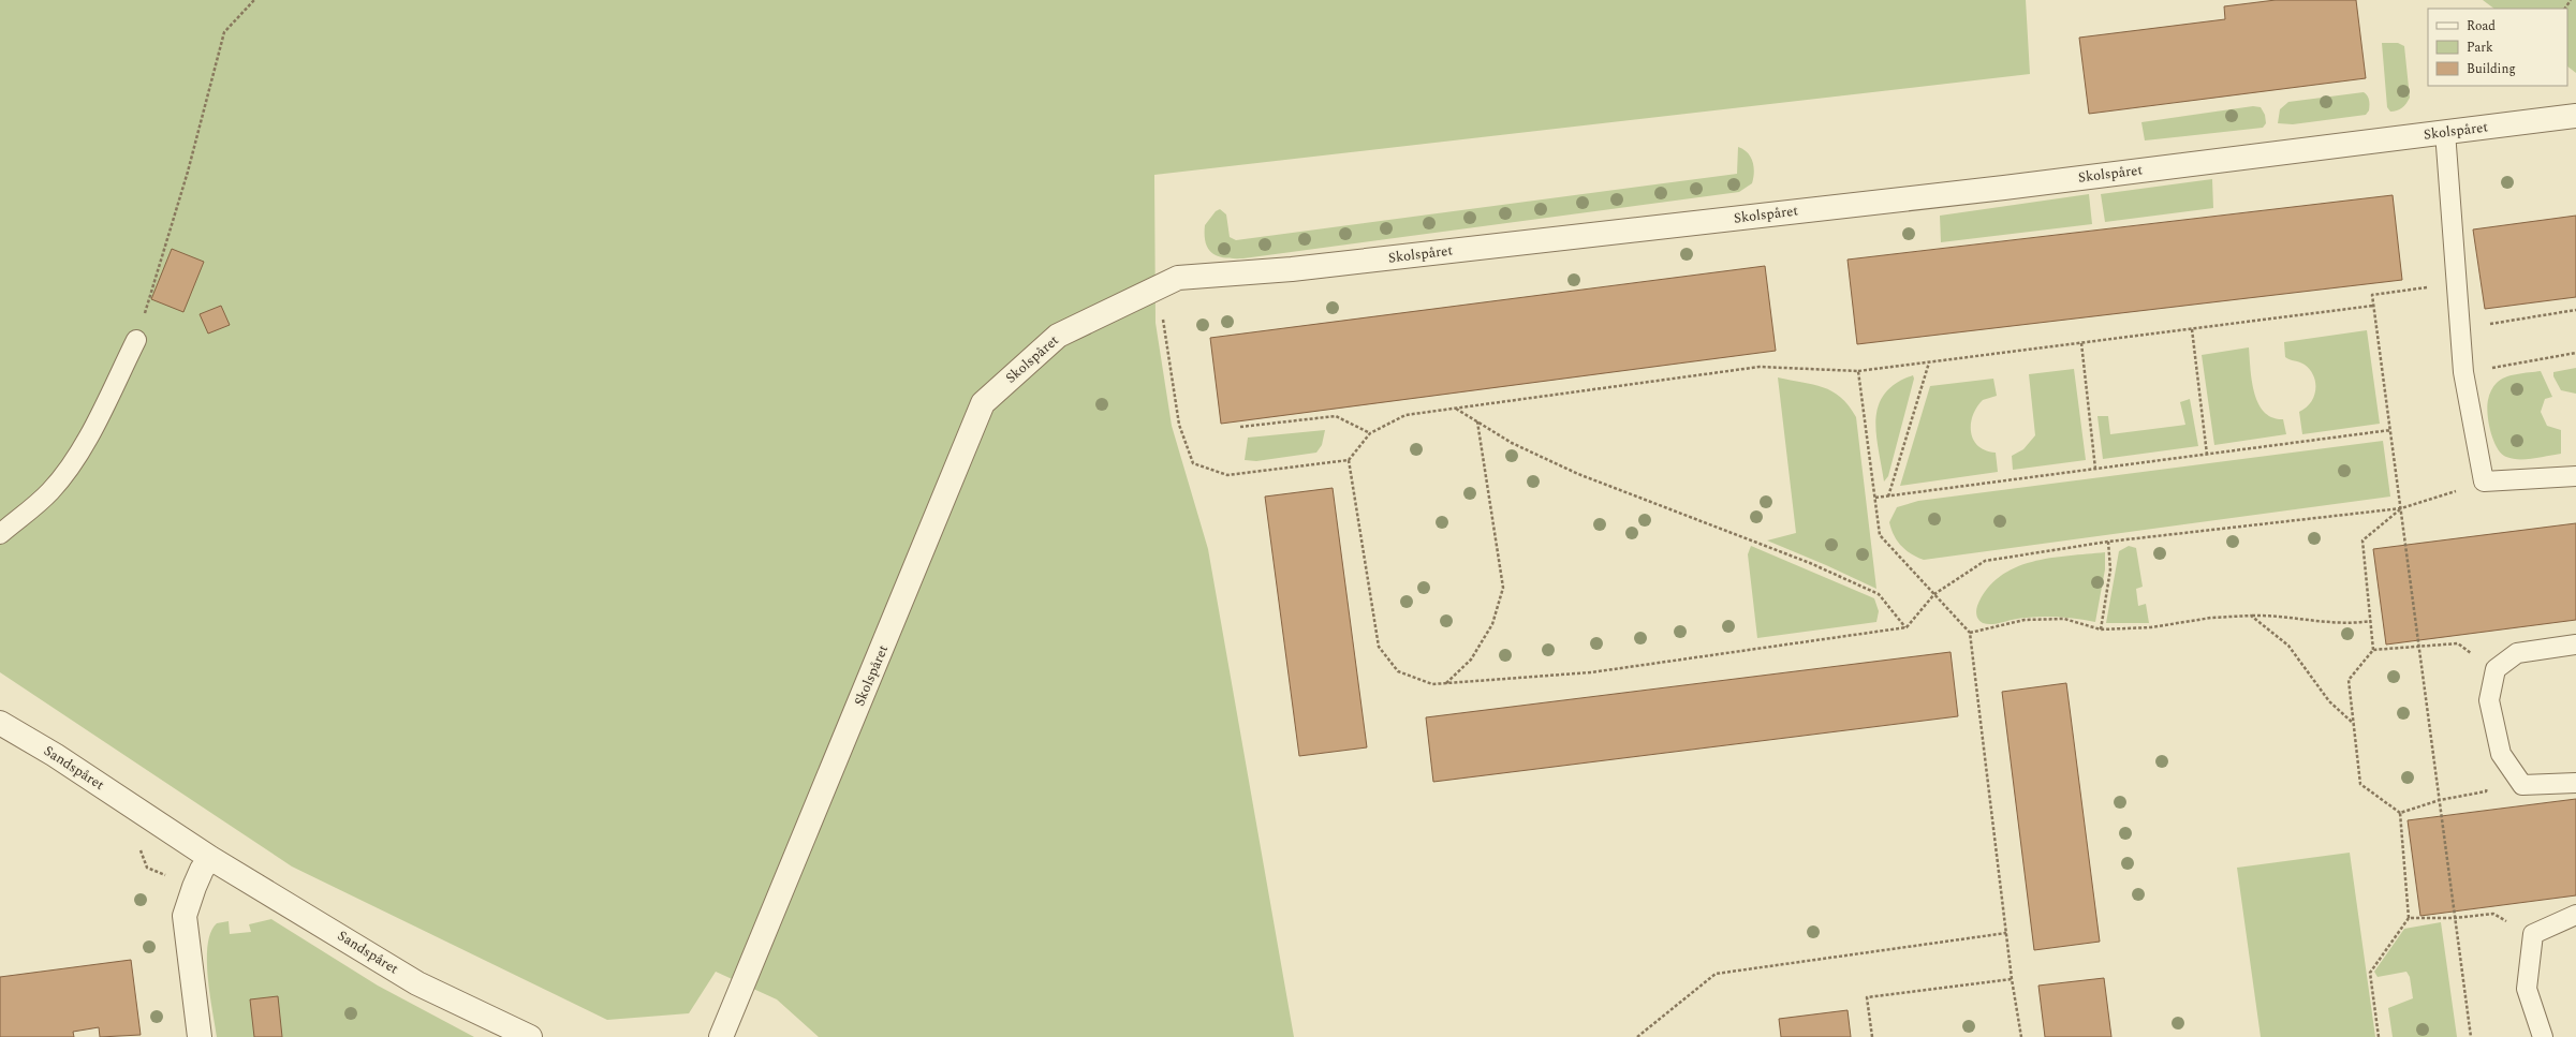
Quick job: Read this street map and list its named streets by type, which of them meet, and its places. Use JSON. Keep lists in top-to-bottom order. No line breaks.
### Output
{"streets":{"street":["Skolspåret","Sandspåret"]},"legend":["Road","Park","Building"]}
